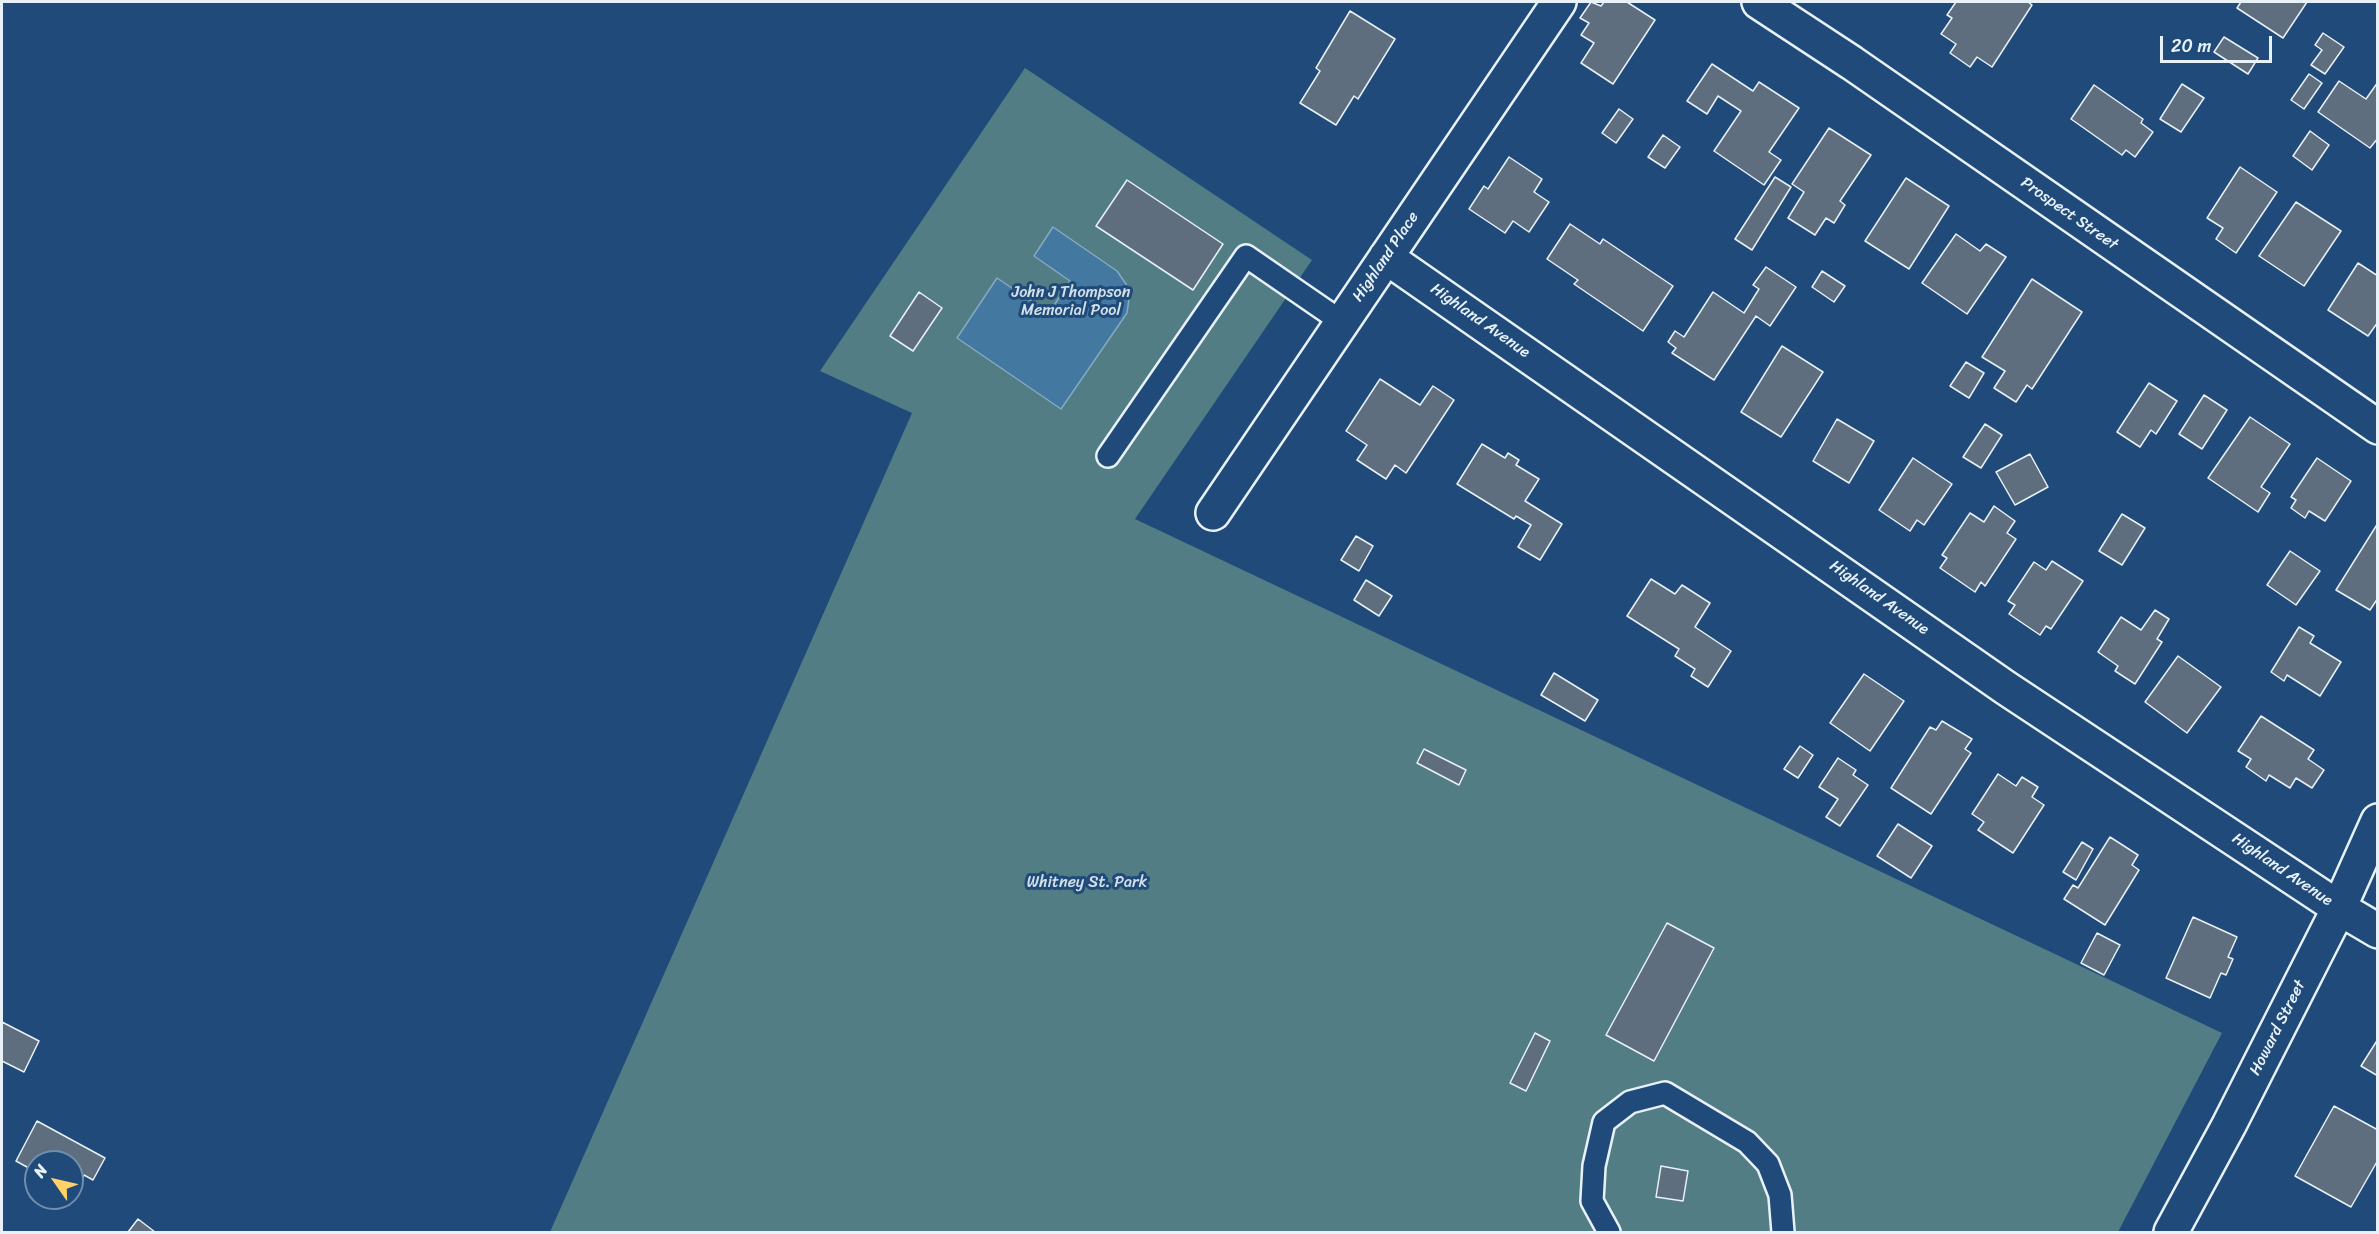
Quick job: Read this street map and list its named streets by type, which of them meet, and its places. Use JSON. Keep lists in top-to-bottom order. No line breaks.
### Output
{"streets":{"street":["Prospect Street","Highland Place","Highland Avenue","Howard Street"]},"crossings":[["Highland Place","Highland Avenue"],["Highland Avenue","Howard Street"]],"parks":["John J Thompson Memorial Pool","Whitney St. Park"],"scale_bar":"20 m","north":"top left"}
